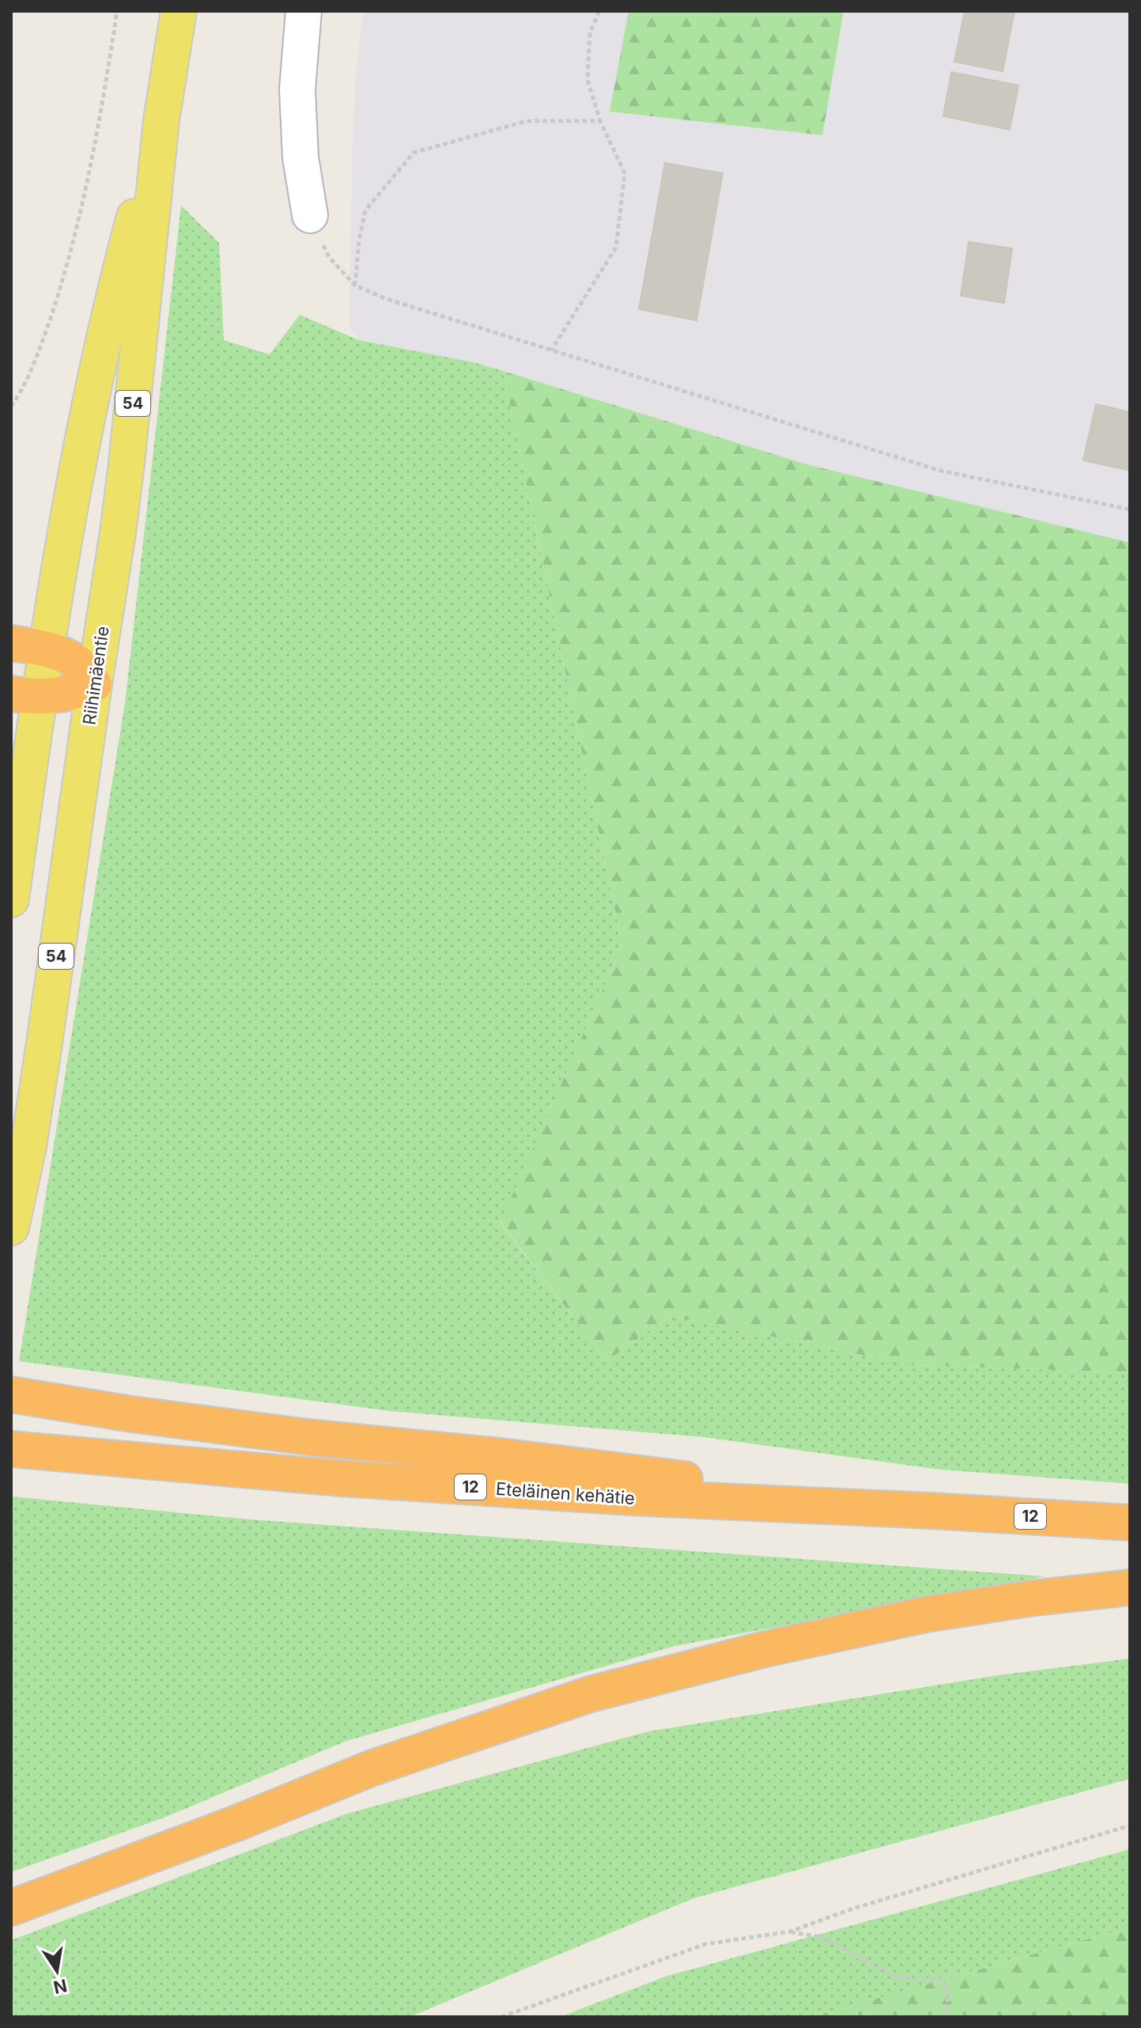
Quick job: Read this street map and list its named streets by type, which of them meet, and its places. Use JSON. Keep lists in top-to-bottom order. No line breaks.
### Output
{"streets":{"highway":["12","Eteläinen kehätie"],"main road":["54","Riihimäentie"]},"crossings":[["12","Eteläinen kehätie"]],"north":"bottom"}
